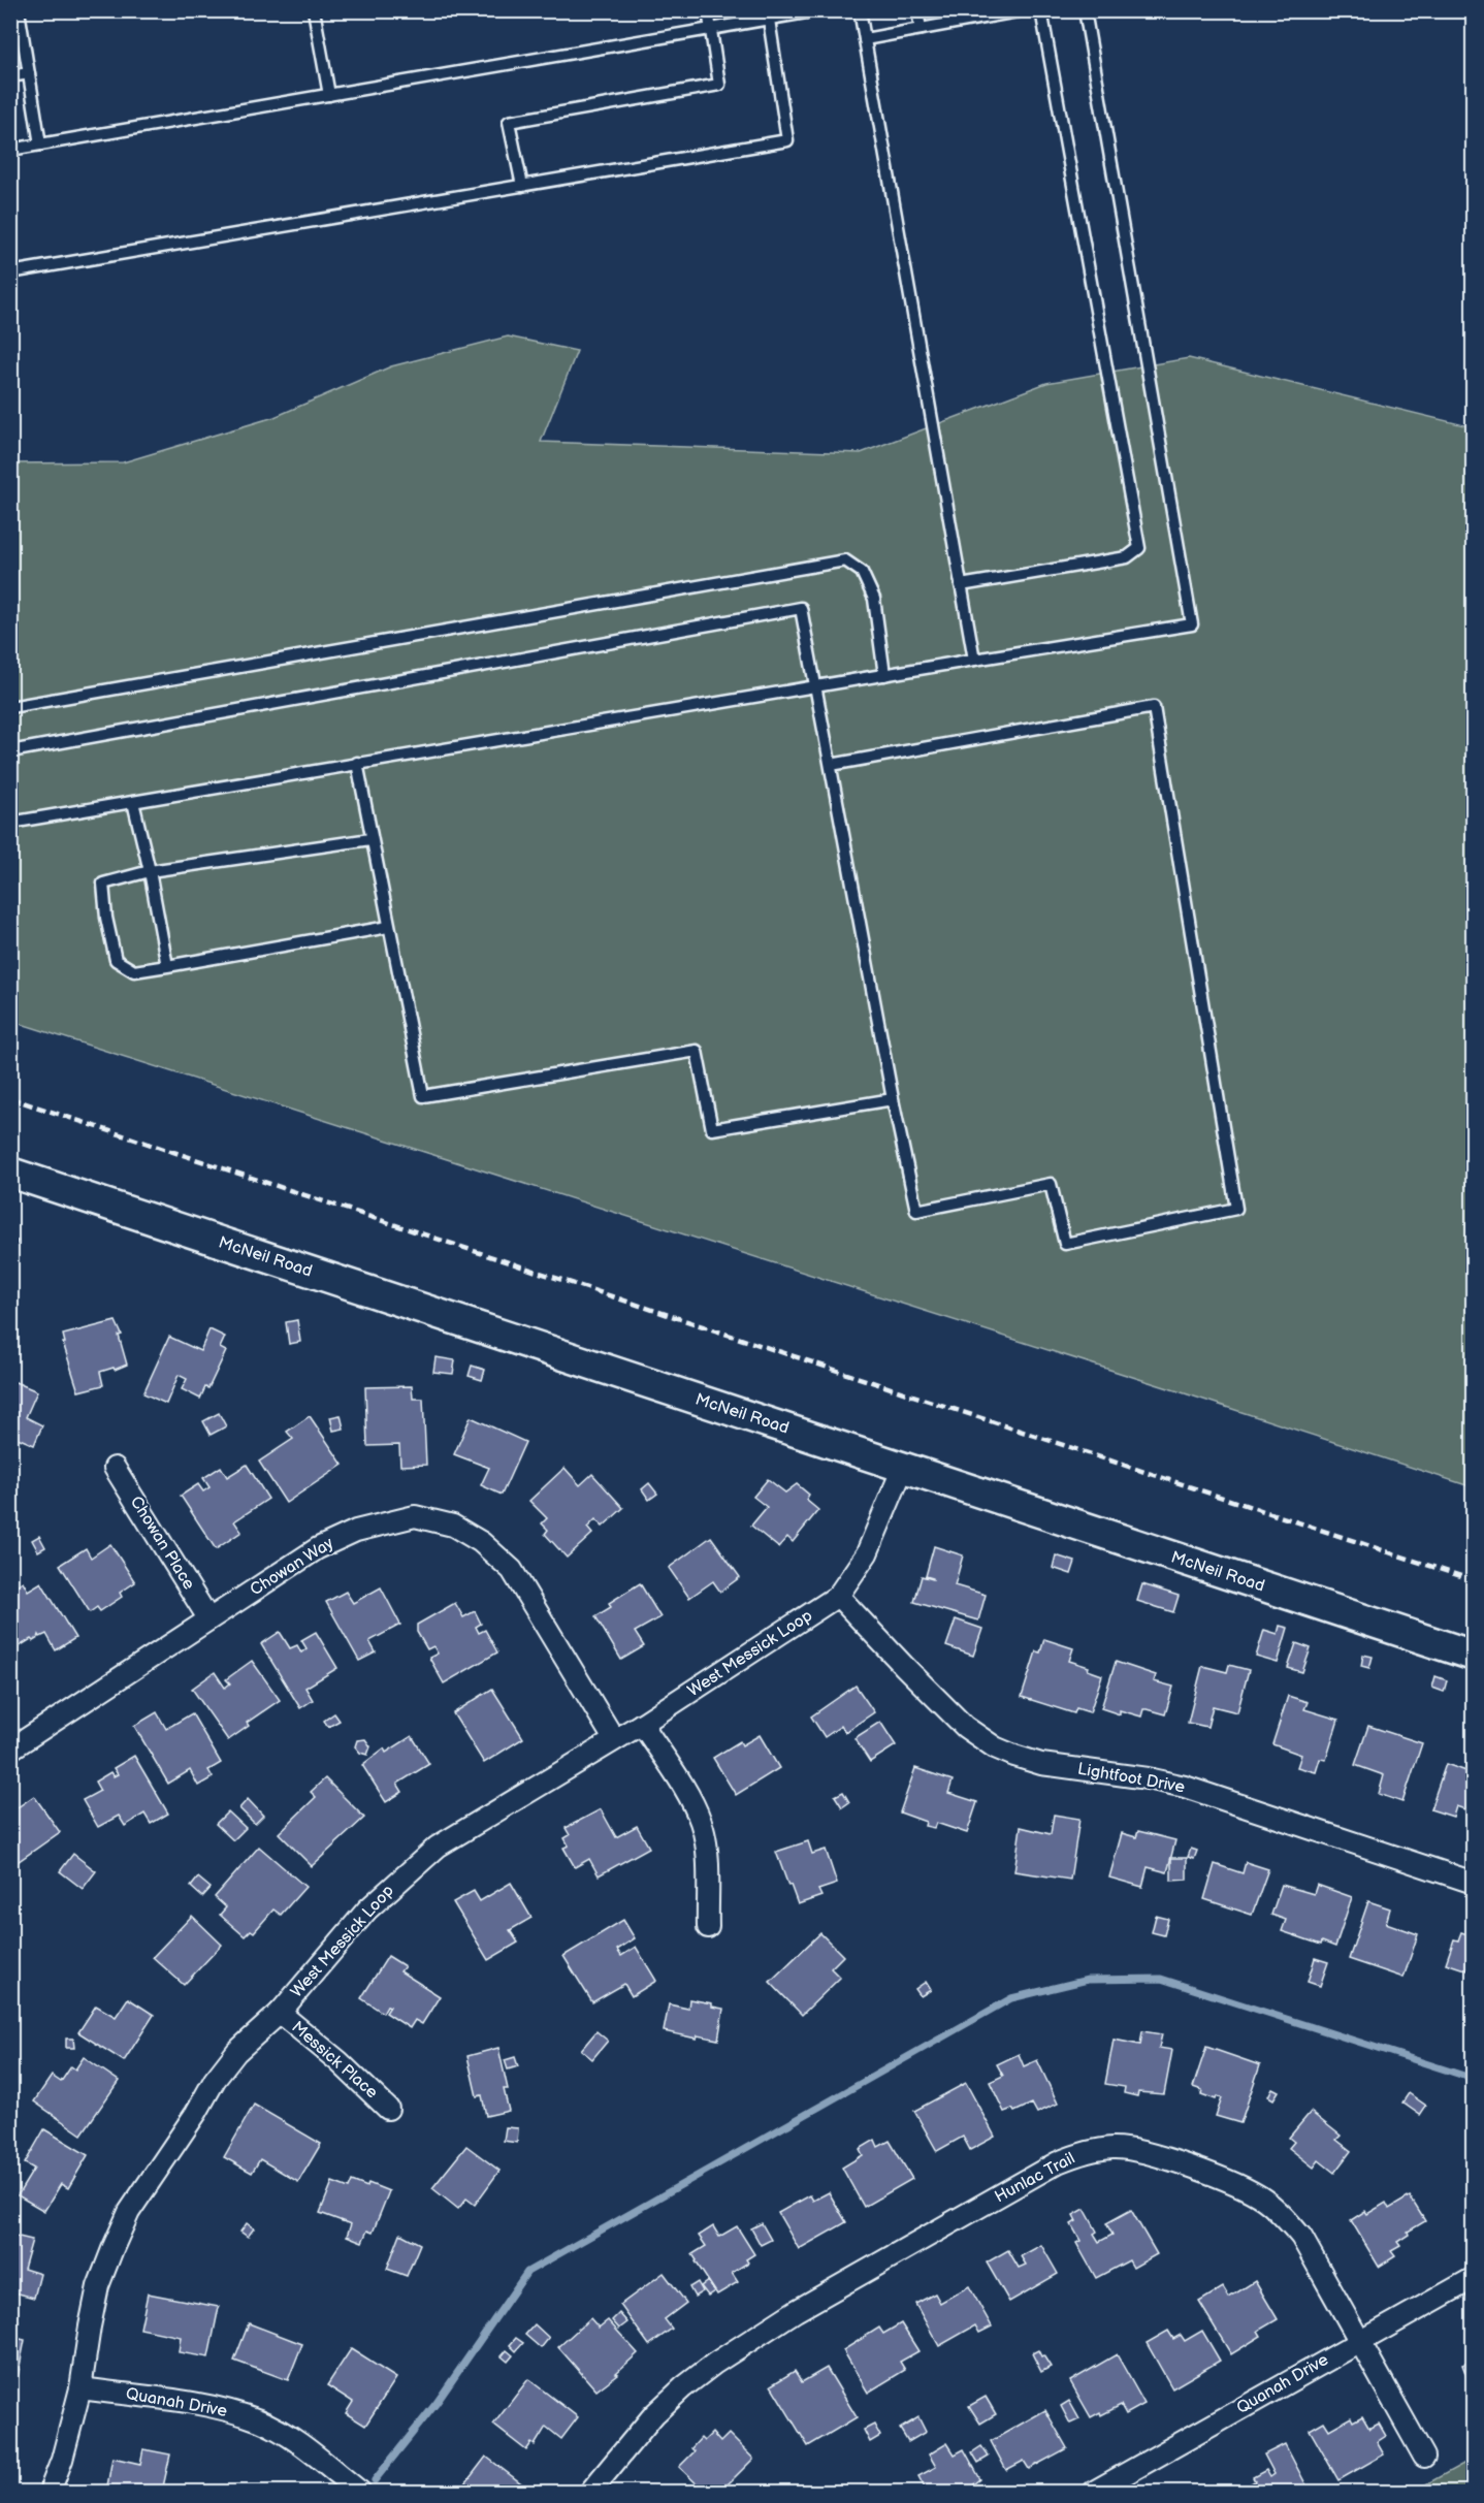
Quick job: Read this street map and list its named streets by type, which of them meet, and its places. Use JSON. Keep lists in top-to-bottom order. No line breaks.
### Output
{"streets":{"main road":["McNeil Road"],"street":["Chowan Place","Chowan Way","West Messick Loop","Lightfoot Drive","Messick Place","Hunlac Trail","Quanah Drive"]},"crossings":[["McNeil Road","West Messick Loop"],["Chowan Place","Chowan Way"],["Chowan Way","West Messick Loop"],["West Messick Loop","Lightfoot Drive"],["West Messick Loop","Messick Place"],["West Messick Loop","Quanah Drive"],["Hunlac Trail","Quanah Drive"]]}
